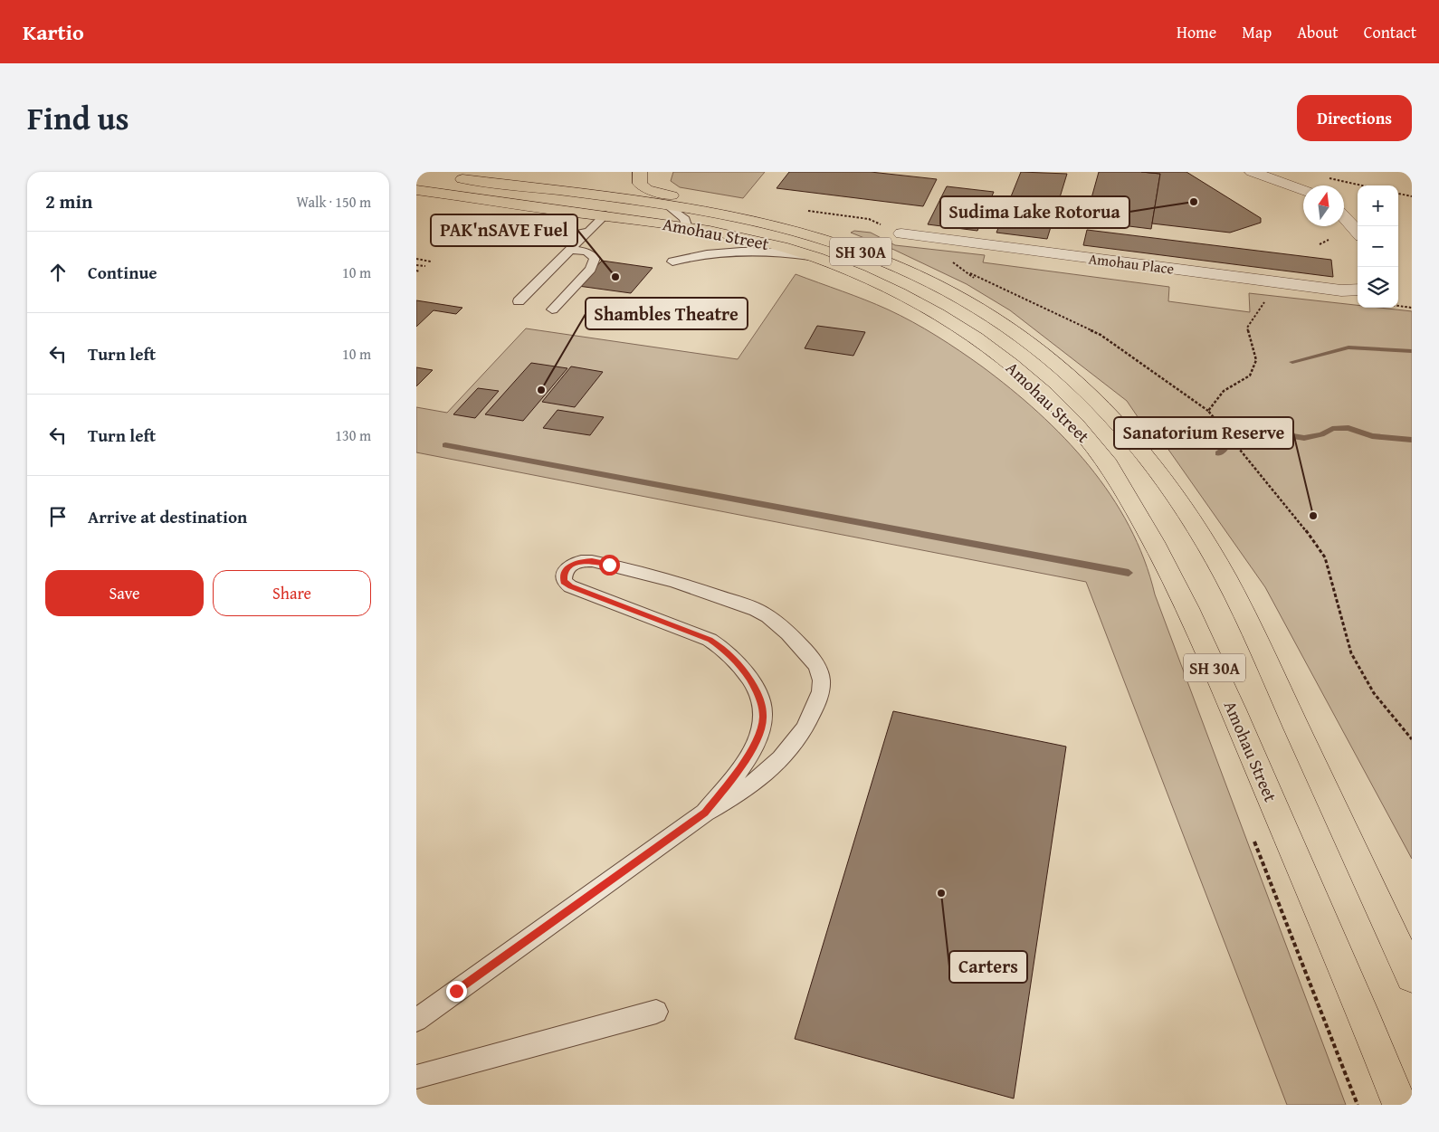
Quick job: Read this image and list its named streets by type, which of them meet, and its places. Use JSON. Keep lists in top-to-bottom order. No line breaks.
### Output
{"streets":{"main road":["Amohau Street","SH 30A"],"street":["Amohau Place"]},"places":["Sudima Lake Rotorua","PAK'nSAVE Fuel","Shambles Theatre","Sanatorium Reserve","Carters"],"north":"top","page":{"header":"Kartio","nav":["Home","Map","About","Contact"],"title":"Find us","buttons":["Directions",["Save","Share"]],"heading":["2 min","Walk · 150 m"],"map_buttons":["+","−"],"list":[["Continue","10 m"],["Turn left","10 m"],["Turn left","130 m"],"Arrive at destination"]}}
